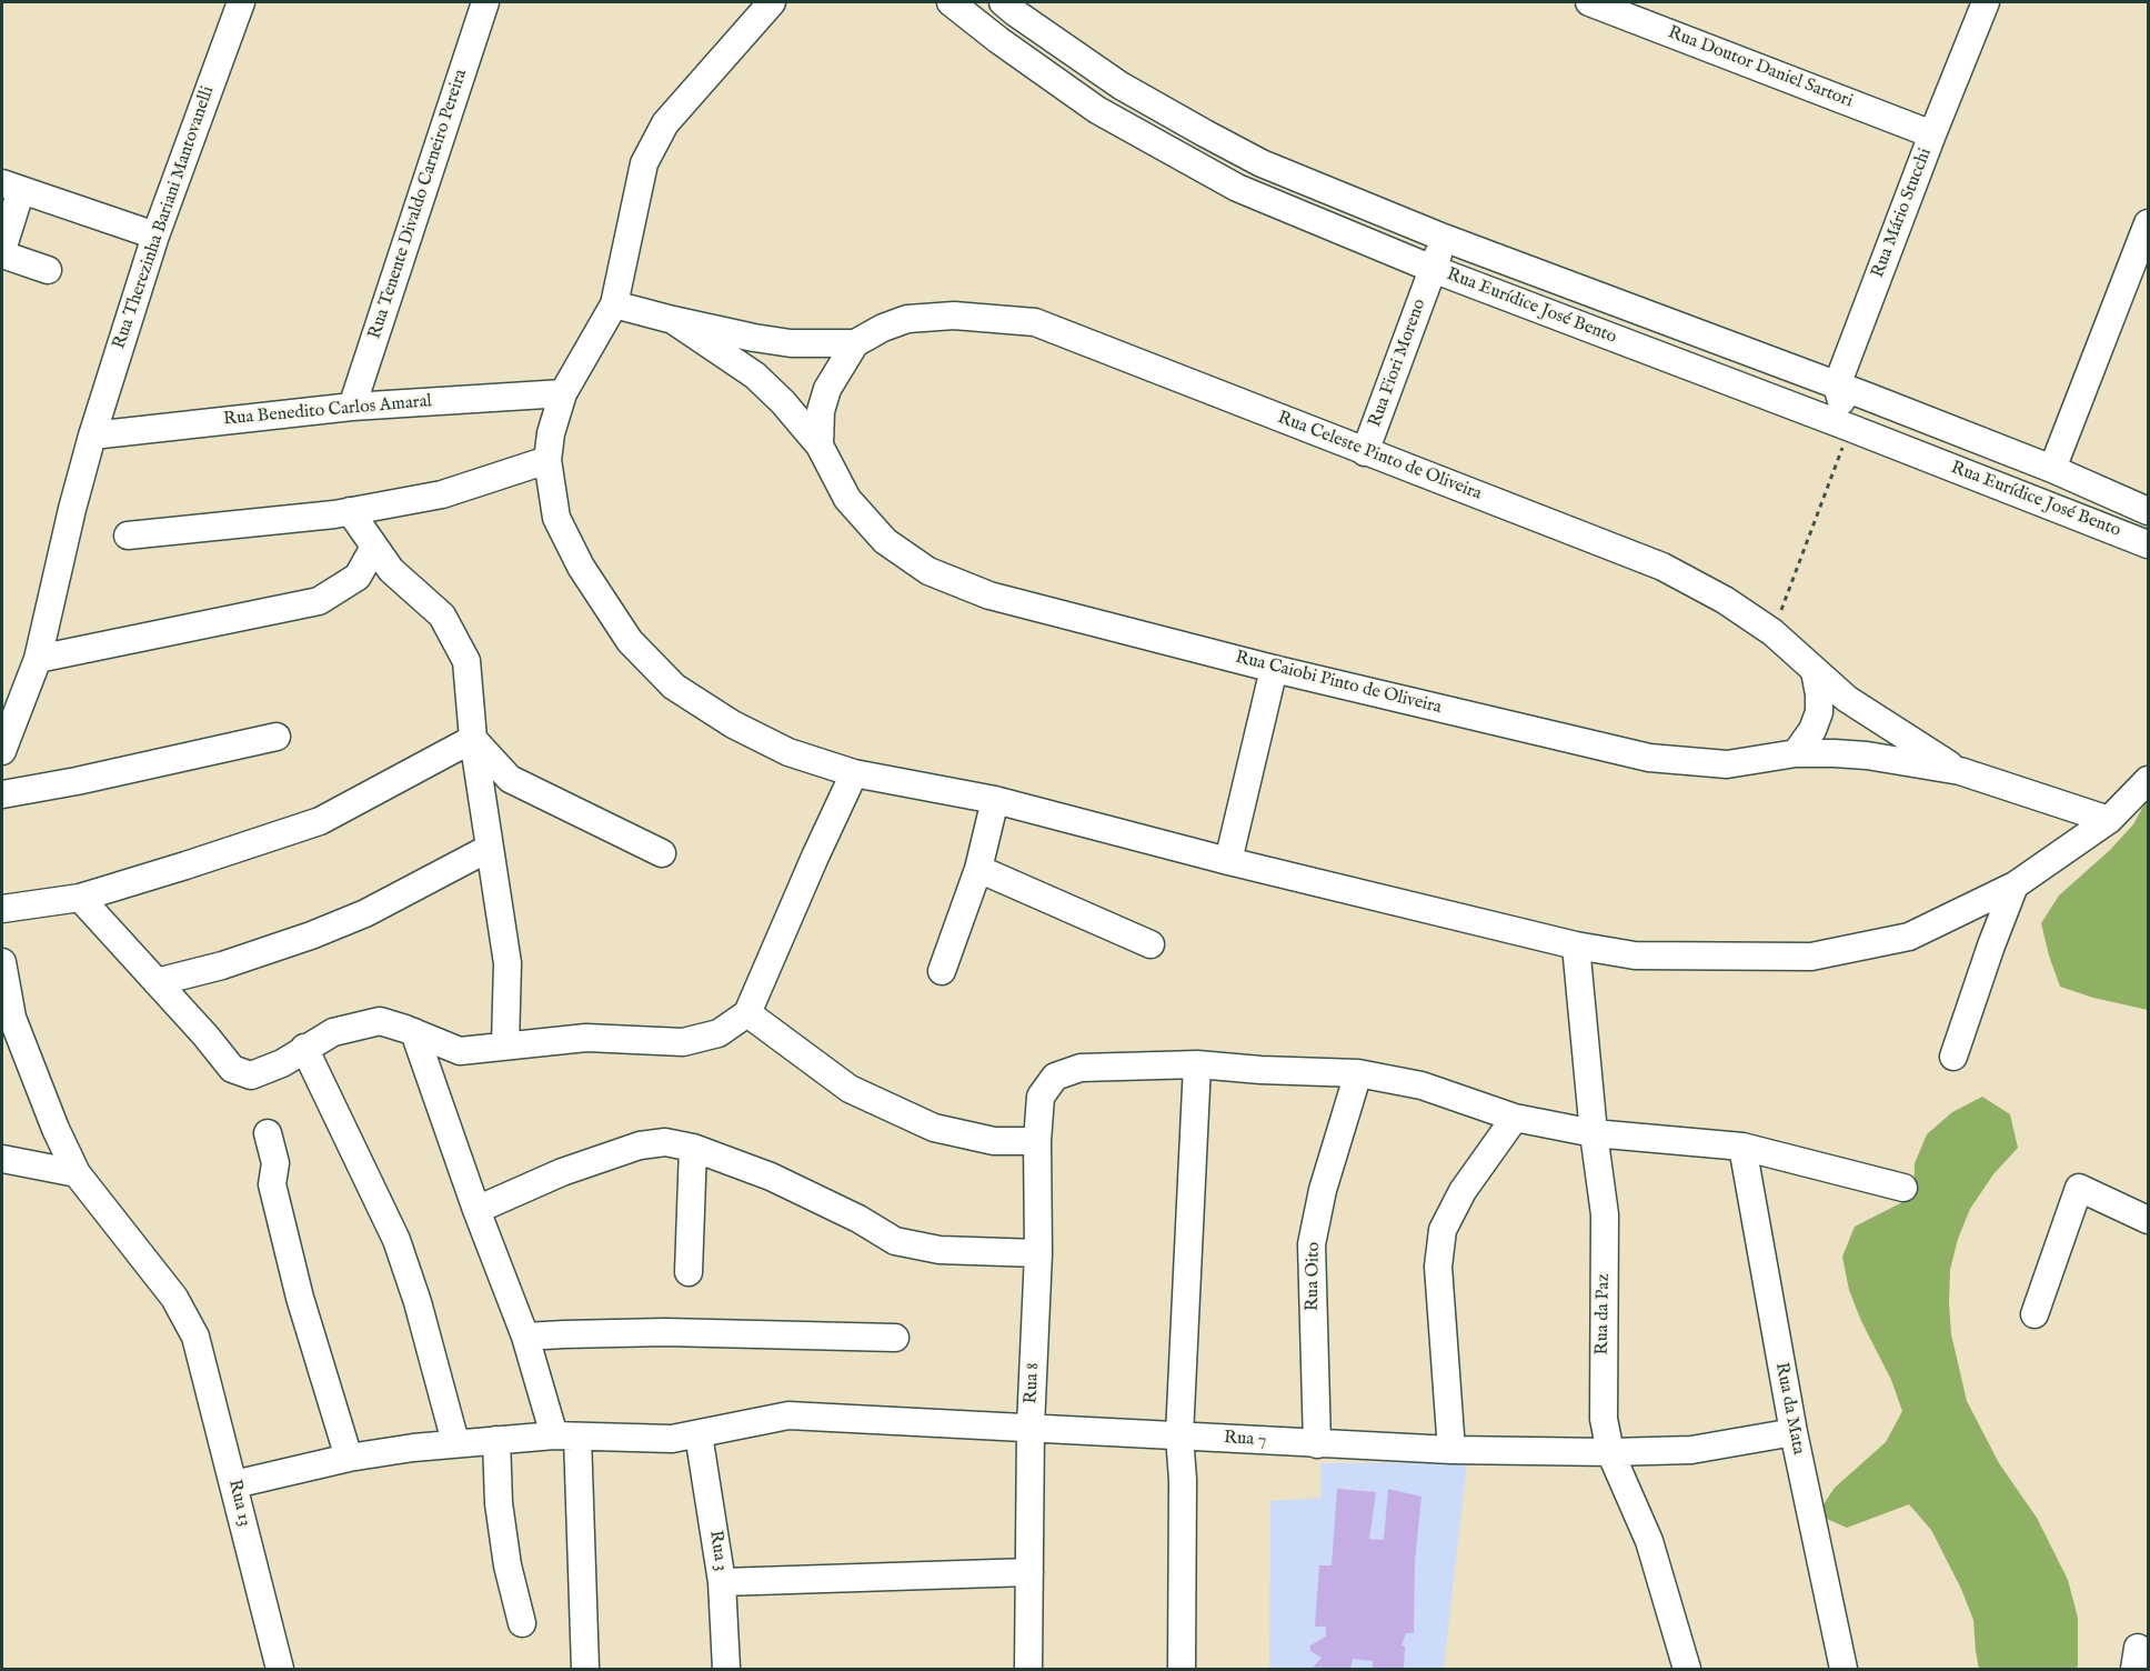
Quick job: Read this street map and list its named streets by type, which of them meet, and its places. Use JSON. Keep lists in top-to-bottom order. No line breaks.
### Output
{"streets":{"street":["Rua Doutor Daniel Sartori","Rua Tenente Divaldo Carneiro Pereira","Rua Mário Stucchi","Rua Therezinha Bariani Mantovanelli","Rua Eurídice José Bento","Rua Fiori Moreno","Rua Benedito Carlos Amaral","Rua Celeste Pinto de Oliveira","Rua Caiobi Pinto de Oliveira","Rua Oito","Rua da Paz","Rua 8","Rua da Mata","Rua 7","Rua 13","Rua 3"]},"crossings":[["Rua Doutor Daniel Sartori","Rua Mário Stucchi"],["Rua Tenente Divaldo Carneiro Pereira","Rua Benedito Carlos Amaral"],["Rua Mário Stucchi","Rua Eurídice José Bento"],["Rua Therezinha Bariani Mantovanelli","Rua Benedito Carlos Amaral"],["Rua Eurídice José Bento","Rua Fiori Moreno"],["Rua Fiori Moreno","Rua Celeste Pinto de Oliveira"],["Rua Celeste Pinto de Oliveira","Rua Caiobi Pinto de Oliveira"],["Rua Oito","Rua 7"],["Rua da Paz","Rua 7"],["Rua 8","Rua 7"],["Rua da Mata","Rua 7"],["Rua 7","Rua 13"],["Rua 7","Rua 3"]]}
